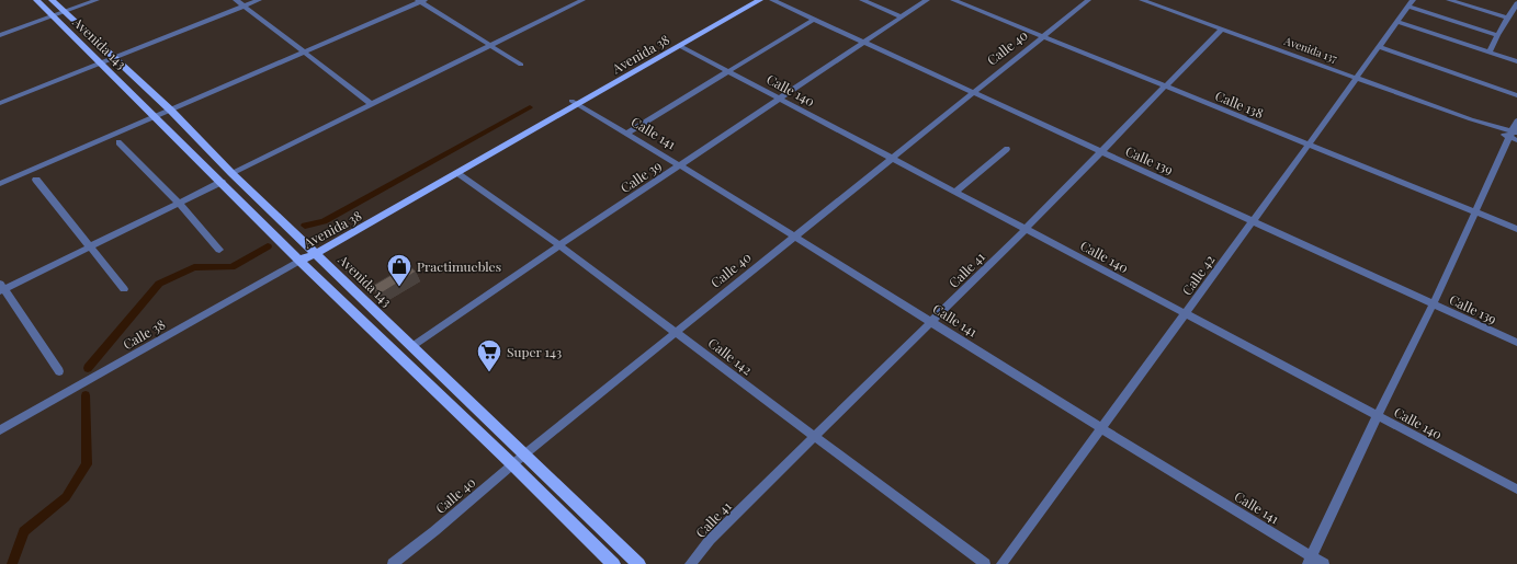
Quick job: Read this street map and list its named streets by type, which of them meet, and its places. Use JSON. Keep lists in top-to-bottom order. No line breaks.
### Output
{"streets":{"main road":["Avenida 143","Avenida 38"],"street":["Calle 40","Avenida 137","Calle 140","Calle 138","Calle 141","Calle 139","Calle 39","Calle 41","Calle 42","Calle 38","Calle 142"]},"crossings":[["Avenida 143","Calle 40"],["Avenida 143","Avenida 38"],["Avenida 143","Calle 39"],["Avenida 143","Calle 38"],["Calle 40","Calle 140"],["Calle 40","Calle 138"],["Calle 40","Calle 141"],["Calle 40","Calle 139"],["Calle 40","Calle 142"],["Avenida 137","Calle 41"],["Avenida 137","Calle 42"],["Avenida 38","Calle 140"],["Avenida 38","Calle 141"],["Avenida 38","Calle 38"],["Avenida 38","Calle 142"],["Calle 140","Calle 39"],["Calle 140","Calle 41"],["Calle 140","Calle 42"],["Calle 138","Calle 41"],["Calle 138","Calle 42"],["Calle 141","Calle 39"],["Calle 141","Calle 41"],["Calle 141","Calle 42"],["Calle 139","Calle 39"],["Calle 139","Calle 41"],["Calle 139","Calle 42"],["Calle 39","Calle 142"],["Calle 41","Calle 142"]],"places":{"shop":["Practimuebles"],"supermarket":["Super 143"]}}
